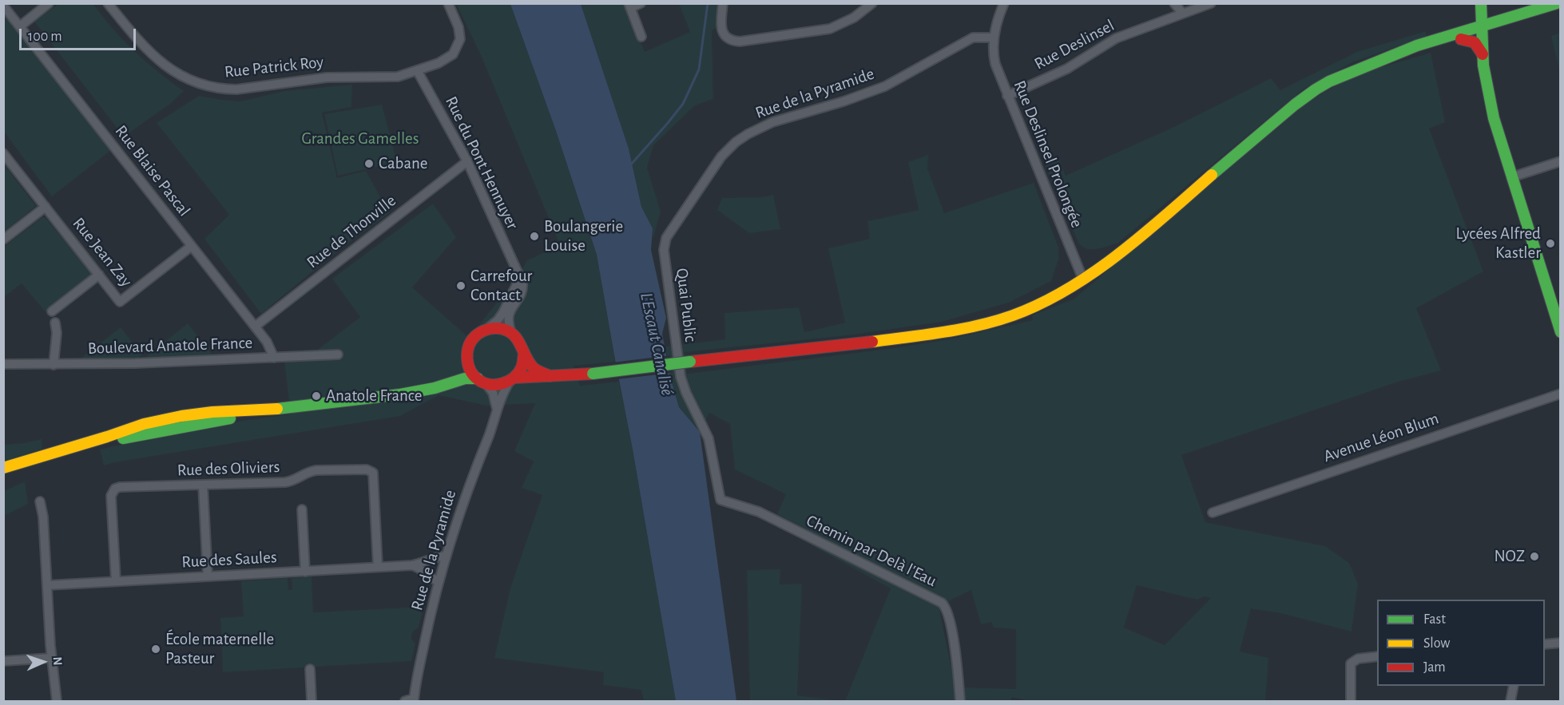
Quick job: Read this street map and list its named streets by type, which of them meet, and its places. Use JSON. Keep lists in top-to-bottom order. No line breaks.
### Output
{"streets":{"street":["Rue Deslinsel","Rue Patrick Roy","Rue de la Pyramide","Rue Deslinsel Prolongée","Rue du Pont Hennuyer","Rue Blaise Pascal","Rue de Thonville","Rue Jean Zay","Quai Public","Boulevard Anatole France","Avenue Léon Blum","Rue des Oliviers","Chemin par Delà l'Eau","Rue des Saules"]},"crossings":[["Rue Deslinsel","Rue Deslinsel Prolongée"],["Rue Patrick Roy","Rue du Pont Hennuyer"],["Rue de la Pyramide","Rue Deslinsel Prolongée"],["Rue de la Pyramide","Rue du Pont Hennuyer"],["Rue de la Pyramide","Quai Public"],["Rue de la Pyramide","Rue des Saules"],["Rue du Pont Hennuyer","Rue de Thonville"],["Rue Blaise Pascal","Rue de Thonville"],["Rue Blaise Pascal","Rue Jean Zay"],["Rue Blaise Pascal","Boulevard Anatole France"],["Quai Public","Chemin par Delà l'Eau"],["Rue des Oliviers","Rue des Saules"]],"water":["L'Escaut Canalisé"],"parks":["Grandes Gamelles"],"places":["Cabane","Boulangerie Louise","Lycées Alfred Kastler","Carrefour Contact","Anatole France","NOZ","École maternelle Pasteur"],"legend":["Fast","Slow","Jam"],"scale_bar":"100 m","north":"right"}
